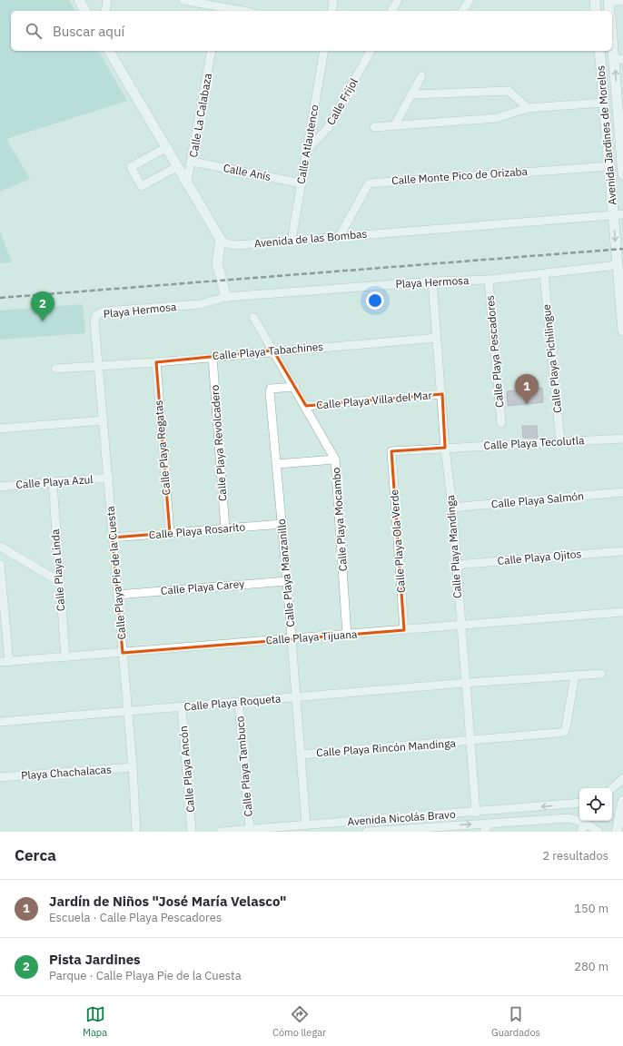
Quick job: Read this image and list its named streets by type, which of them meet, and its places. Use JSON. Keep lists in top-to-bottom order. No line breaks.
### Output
{"streets":{"main road":["Avenida Jardines de Morelos"],"street":["Calle Frijol","Calle La Calabaza","Calle Atlautenco","Calle Anís","Calle Monte Pico de Orizaba","Avenida de las Bombas","Playa Hermosa","Calle Playa Tabachines","Calle Playa Pescadores","Calle Playa Pichilingue","Calle Playa Villa del Mar","Calle Playa Revolcadero","Calle Playa Tecolutla","Calle Playa Regatas","Calle Playa Azul","Calle Playa Salmón","Calle Playa Mocambo","Calle Playa Rosarito","Calle Playa Ola Verde","Calle Playa Mandinga","Calle Playa Ojitos","Calle Playa Linda","Calle Playa Pie de la Cuesta","Calle Playa Manzanillo","Calle Playa Carey","Calle Playa Tijuana","Calle Playa Roqueta","Calle Playa Rincón Mandinga","Calle Playa Tambuco","Calle Playa Ancón","Playa Chachalacas","Avenida Nicolás Bravo"]},"crossings":[["Calle Frijol","Calle Atlautenco"],["Calle La Calabaza","Calle Anís"],["Avenida Jardines de Morelos","Calle Monte Pico de Orizaba"],["Avenida Jardines de Morelos","Avenida de las Bombas"],["Avenida Jardines de Morelos","Playa Hermosa"],["Calle Atlautenco","Calle Anís"],["Calle Atlautenco","Avenida de las Bombas"],["Calle Monte Pico de Orizaba","Avenida de las Bombas"],["Playa Hermosa","Calle Playa Pescadores"],["Playa Hermosa","Calle Playa Pichilingue"],["Playa Hermosa","Calle Playa Mandinga"],["Playa Hermosa","Calle Playa Pie de la Cuesta"],["Calle Playa Tabachines","Calle Playa Revolcadero"],["Calle Playa Tabachines","Calle Playa Regatas"],["Calle Playa Tabachines","Calle Playa Mocambo"],["Calle Playa Tabachines","Calle Playa Mandinga"],["Calle Playa Tabachines","Calle Playa Pie de la Cuesta"],["Calle Playa Pichilingue","Calle Playa Tecolutla"],["Calle Playa Villa del Mar","Calle Playa Mocambo"],["Calle Playa Villa del Mar","Calle Playa Mandinga"],["Calle Playa Revolcadero","Calle Playa Rosarito"],["Calle Playa Tecolutla","Calle Playa Ola Verde"],["Calle Playa Tecolutla","Calle Playa Mandinga"],["Calle Playa Regatas","Calle Playa Rosarito"],["Calle Playa Azul","Calle Playa Linda"],["Calle Playa Azul","Calle Playa Pie de la Cuesta"],["Calle Playa Salmón","Calle Playa Mandinga"],["Calle Playa Mocambo","Calle Playa Manzanillo"],["Calle Playa Mocambo","Calle Playa Tijuana"],["Calle Playa Rosarito","Calle Playa Pie de la Cuesta"],["Calle Playa Rosarito","Calle Playa Manzanillo"],["Calle Playa Ola Verde","Calle Playa Tijuana"],["Calle Playa Mandinga","Calle Playa Ojitos"],["Calle Playa Mandinga","Calle Playa Tijuana"],["Calle Playa Mandinga","Calle Playa Roqueta"],["Calle Playa Mandinga","Calle Playa Rincón Mandinga"],["Calle Playa Mandinga","Avenida Nicolás Bravo"],["Calle Playa Linda","Calle Playa Tijuana"],["Calle Playa Pie de la Cuesta","Calle Playa Carey"],["Calle Playa Pie de la Cuesta","Calle Playa Tijuana"],["Calle Playa Pie de la Cuesta","Calle Playa Roqueta"],["Calle Playa Pie de la Cuesta","Playa Chachalacas"],["Calle Playa Manzanillo","Calle Playa Carey"],["Calle Playa Manzanillo","Calle Playa Tijuana"],["Calle Playa Manzanillo","Calle Playa Roqueta"],["Calle Playa Manzanillo","Calle Playa Rincón Mandinga"],["Calle Playa Manzanillo","Avenida Nicolás Bravo"],["Calle Playa Roqueta","Calle Playa Rincón Mandinga"],["Calle Playa Roqueta","Calle Playa Tambuco"],["Calle Playa Roqueta","Calle Playa Ancón"],["Calle Playa Tambuco","Avenida Nicolás Bravo"]],"page":{"search":"Buscar aquí","pins":["2","1"],"heading":["Cerca","2 resultados"],"list":[{"mark":"1","name":"Jardín de Niños \"José María Velasco\"","note":"Escuela · Calle Playa Pescadores","value":"150 m"},{"mark":"2","name":"Pista Jardines","note":"Parque · Calle Playa Pie de la Cuesta","value":"280 m"}],"nav":["Mapa","Cómo llegar","Guardados"]}}
